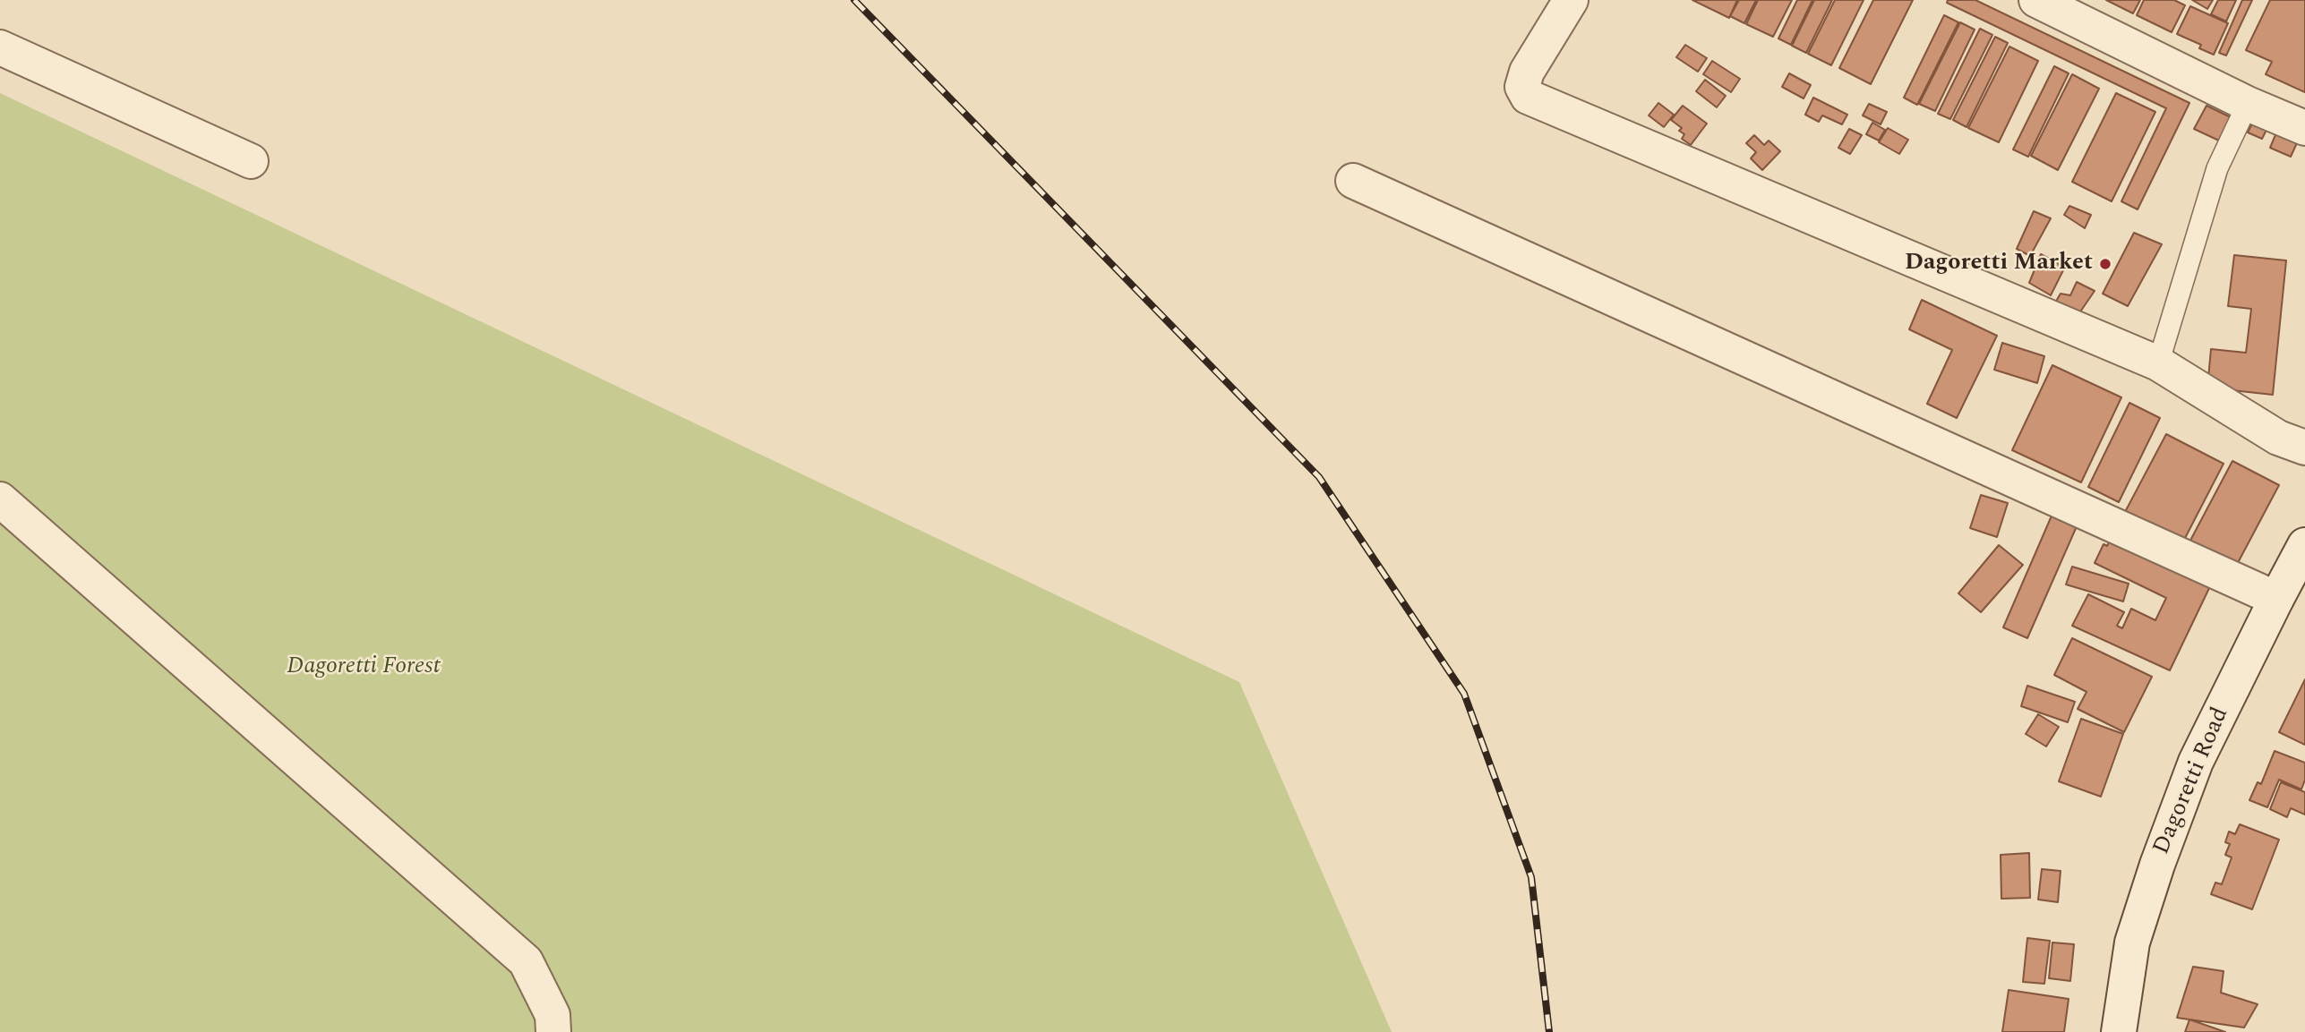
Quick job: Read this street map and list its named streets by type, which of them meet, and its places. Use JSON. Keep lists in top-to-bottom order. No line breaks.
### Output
{"streets":{"street":["Dagoretti Road"]},"parks":["Dagoretti Forest"],"places":["Dagoretti Market"]}
